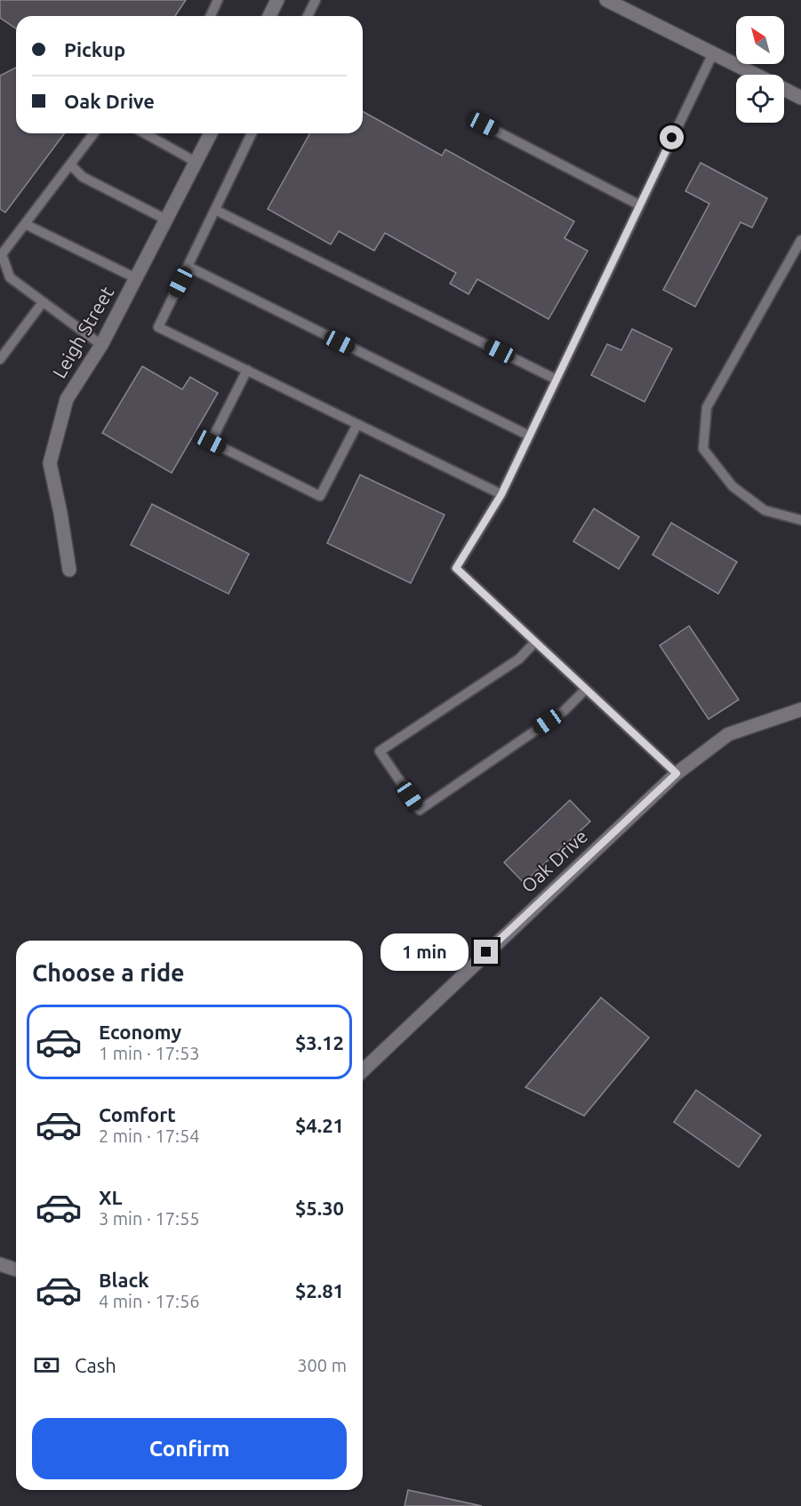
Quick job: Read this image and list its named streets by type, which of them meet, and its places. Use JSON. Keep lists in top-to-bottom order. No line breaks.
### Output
{"streets":{"street":["Leigh Street","Oak Drive"]},"north":"top left","page":{"banner":["Pickup","Oak Drive"],"bubble":"1 min","heading":"Choose a ride","list":[{"name":"Economy","note":"1 min · 17:53","value":"$3.12"},{"name":"Comfort","note":"2 min · 17:54","value":"$4.21"},{"name":"XL","note":"3 min · 17:55","value":"$5.30"},{"name":"Black","note":"4 min · 17:56","value":"$2.81"}],"pay":["Cash","300 m"],"buttons":"Confirm"}}
